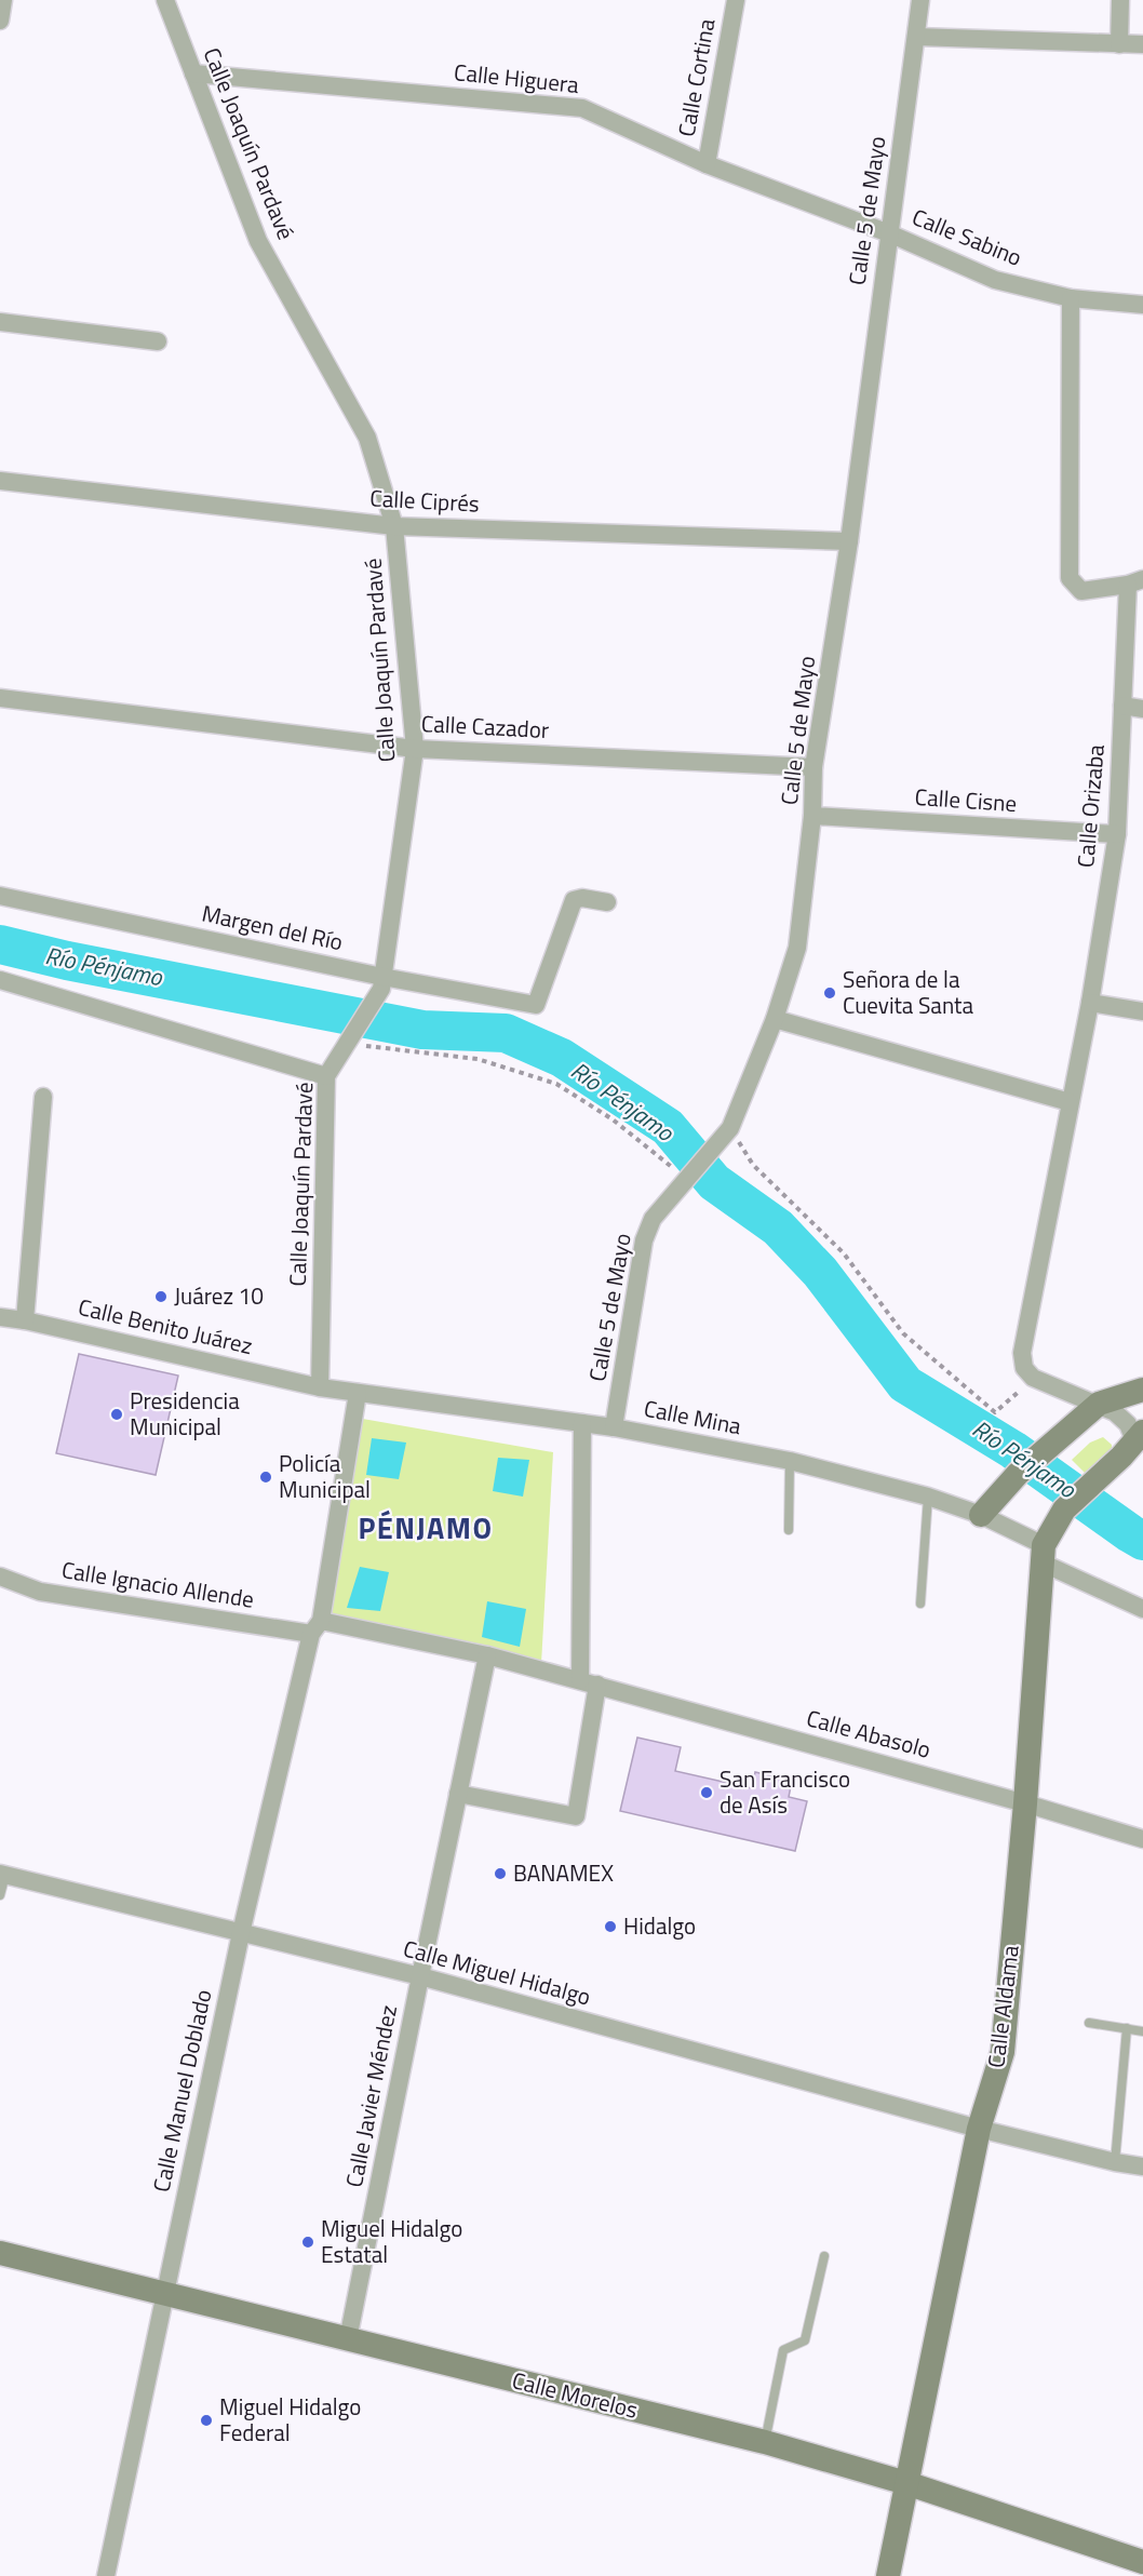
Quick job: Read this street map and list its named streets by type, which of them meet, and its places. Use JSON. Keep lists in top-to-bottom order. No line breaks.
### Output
{"streets":{"street":["Calle Cortina","Calle Higuera","Calle Joaquín Pardavé","Calle 5 de Mayo","Calle Sabino","Calle Ciprés","Calle Cazador","Calle Cisne","Calle Orizaba","Margen del Río","Calle Benito Juárez","Calle Mina","Calle Ignacio Allende","Calle Abasolo","Calle Miguel Hidalgo","Calle Aldama","Calle Manuel Doblado","Calle Javier Méndez","Calle Morelos"]},"crossings":[["Calle Cortina","Calle Higuera"],["Calle Higuera","Calle Joaquín Pardavé"],["Calle Higuera","Calle 5 de Mayo"],["Calle Higuera","Calle Sabino"],["Calle Joaquín Pardavé","Calle Ciprés"],["Calle Joaquín Pardavé","Calle Cazador"],["Calle Joaquín Pardavé","Margen del Río"],["Calle Joaquín Pardavé","Calle Benito Juárez"],["Calle Joaquín Pardavé","Calle Mina"],["Calle 5 de Mayo","Calle Sabino"],["Calle 5 de Mayo","Calle Ciprés"],["Calle 5 de Mayo","Calle Cazador"],["Calle 5 de Mayo","Calle Cisne"],["Calle 5 de Mayo","Calle Mina"],["Calle Sabino","Calle Orizaba"],["Calle Cisne","Calle Orizaba"],["Calle Benito Juárez","Calle Mina"],["Calle Mina","Calle Aldama"],["Calle Mina","Calle Manuel Doblado"],["Calle Ignacio Allende","Calle Abasolo"],["Calle Ignacio Allende","Calle Manuel Doblado"],["Calle Ignacio Allende","Calle Javier Méndez"],["Calle Abasolo","Calle Aldama"],["Calle Abasolo","Calle Javier Méndez"],["Calle Miguel Hidalgo","Calle Aldama"],["Calle Miguel Hidalgo","Calle Manuel Doblado"],["Calle Miguel Hidalgo","Calle Javier Méndez"],["Calle Aldama","Calle Morelos"],["Calle Manuel Doblado","Calle Morelos"],["Calle Javier Méndez","Calle Morelos"]],"districts":["PÉNJAMO"],"water":["Río Pénjamo"],"places":["Señora de la Cuevita Santa","Juárez 10","Presidencia Municipal","Policía Municipal","San Francisco de Asís","BANAMEX","Hidalgo","Miguel Hidalgo Estatal","Miguel Hidalgo Federal"]}
